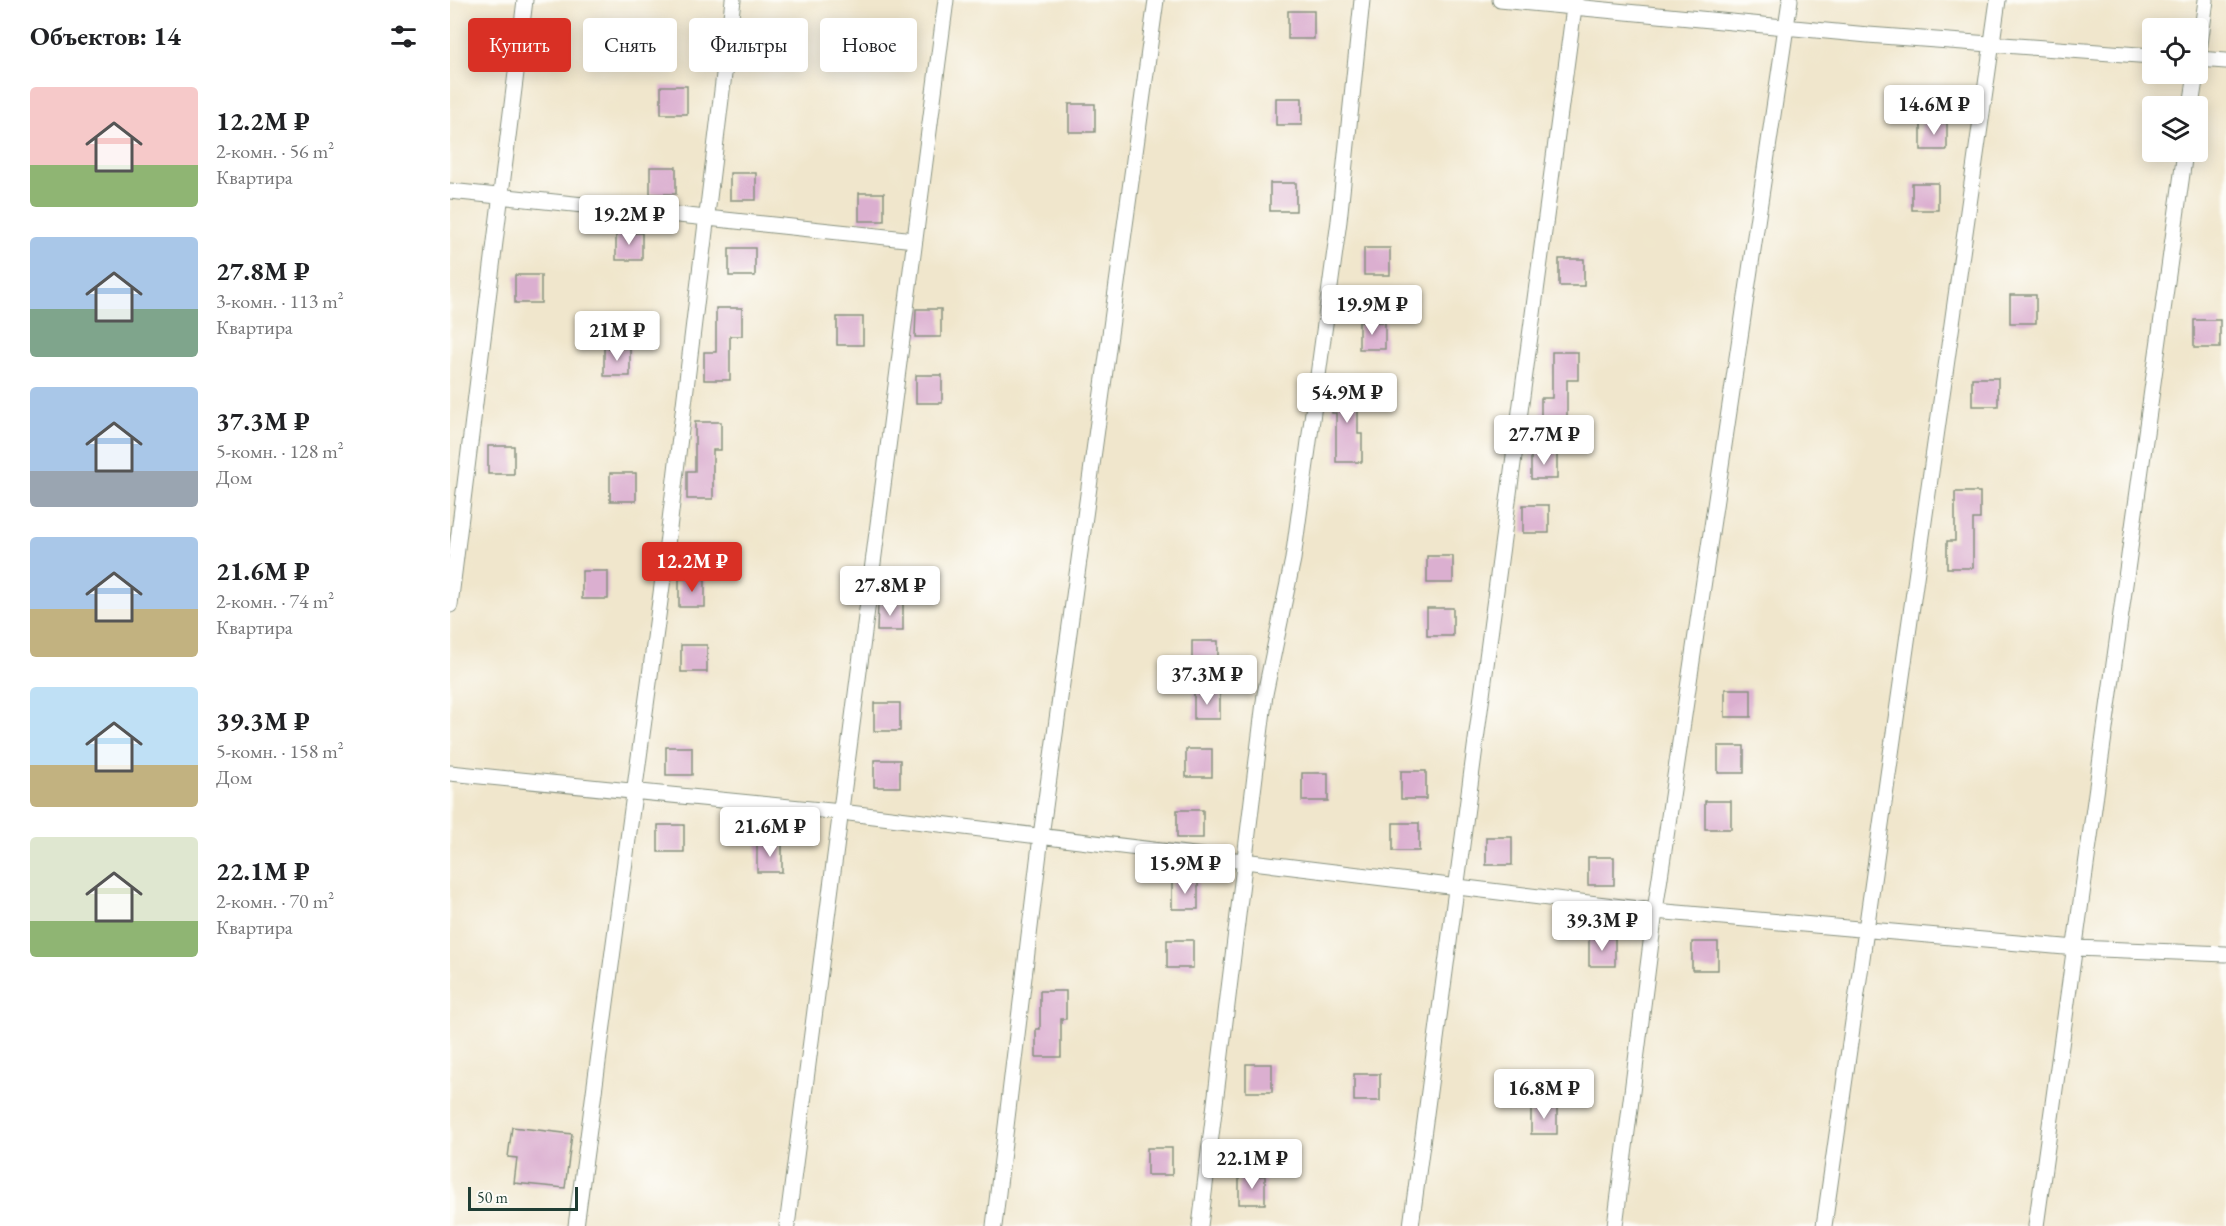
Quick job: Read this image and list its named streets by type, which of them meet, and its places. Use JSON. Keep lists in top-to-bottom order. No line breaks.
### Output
{"scale_bar":"50 m","page":{"heading":"Объектов: 14","chip":["Купить","Снять","Фильтры","Новое"],"list":[{"name":"12.2M ₽","note":"2-комн. · 56 m² · Квартира"},{"name":"27.8M ₽","note":"3-комн. · 113 m² · Квартира"},{"name":"37.3M ₽","note":"5-комн. · 128 m² · Дом"},{"name":"21.6M ₽","note":"2-комн. · 74 m² · Квартира"},{"name":"39.3M ₽","note":"5-комн. · 158 m² · Дом"},{"name":"22.1M ₽","note":"2-комн. · 70 m² · Квартира"}],"price":["14.6M ₽","19.2M ₽","19.9M ₽","21M ₽","54.9M ₽","27.7M ₽","12.2M ₽","27.8M ₽","37.3M ₽","21.6M ₽","15.9M ₽","39.3M ₽","16.8M ₽","22.1M ₽"],"scale":"50 m"}}
